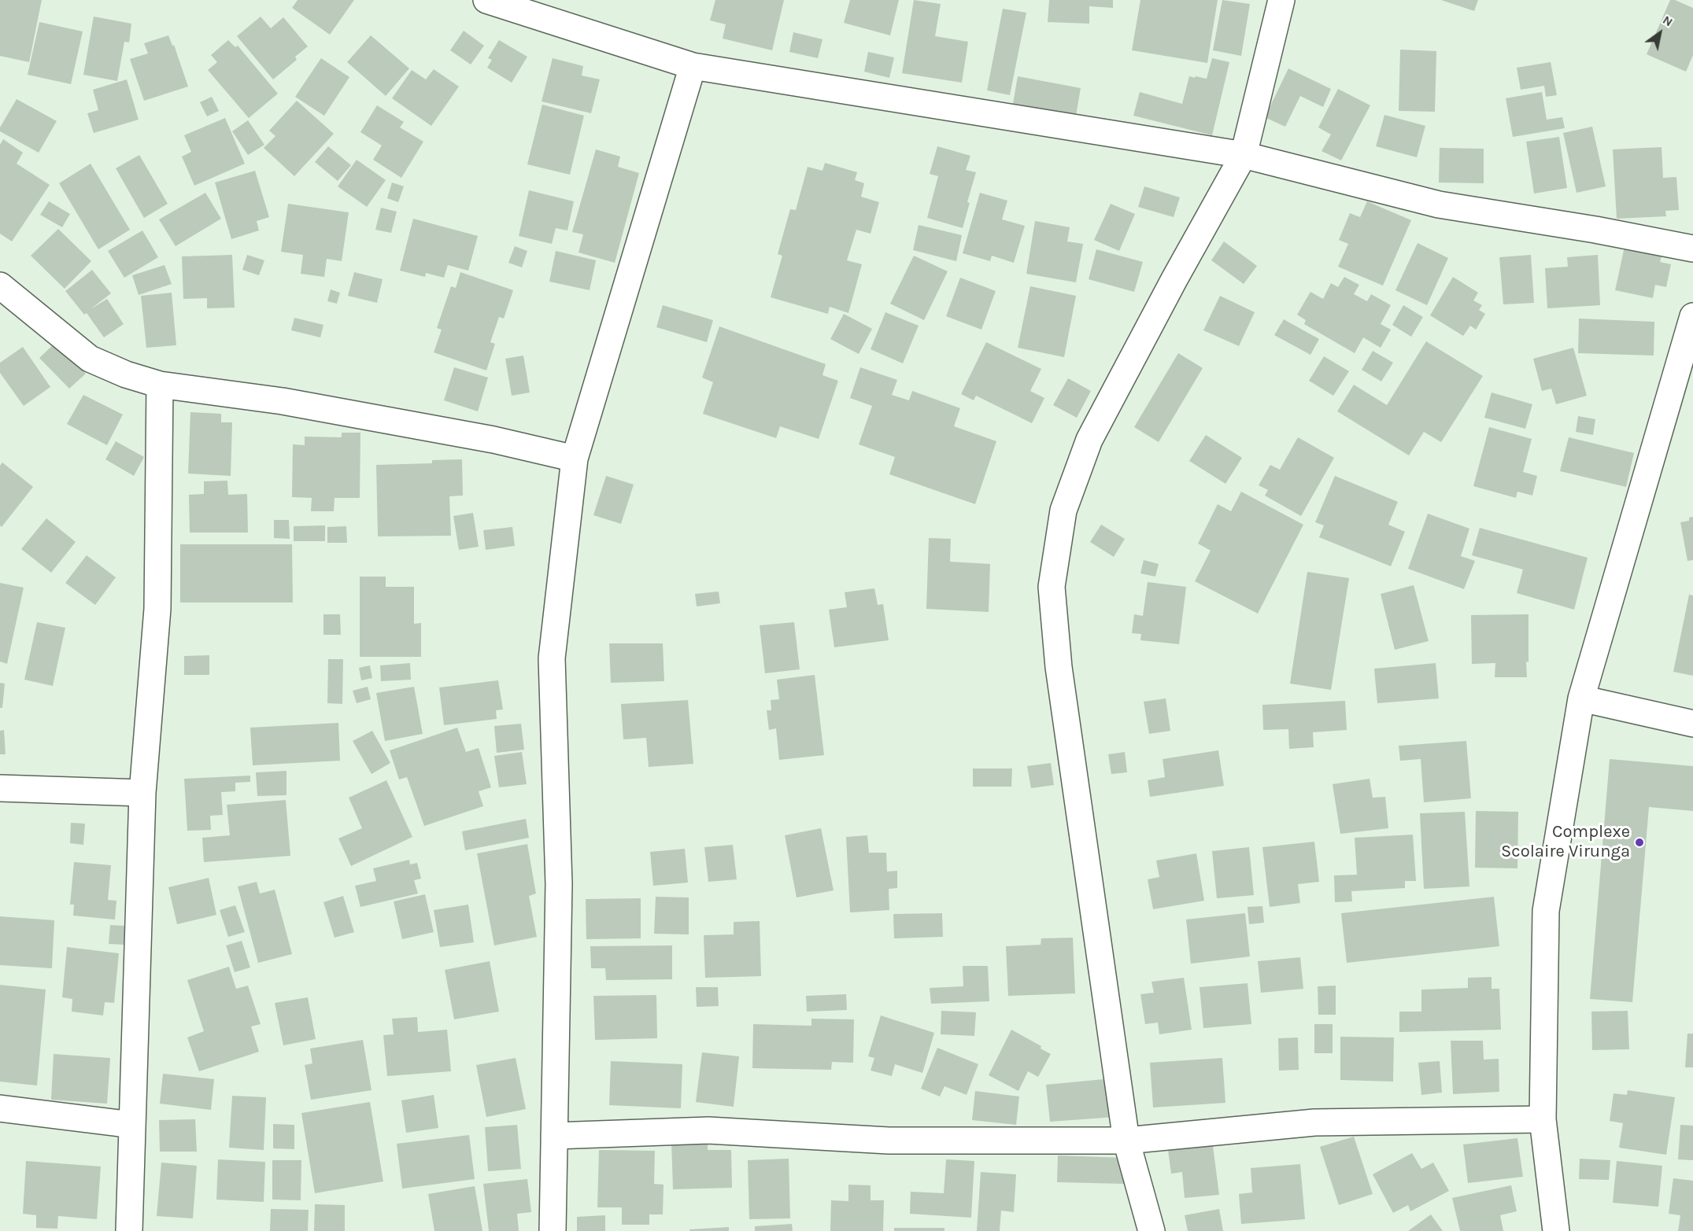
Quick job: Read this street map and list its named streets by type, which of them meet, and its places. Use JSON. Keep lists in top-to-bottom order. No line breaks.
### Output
{"places":["Complexe Scolaire Virunga"],"north":"top right"}
